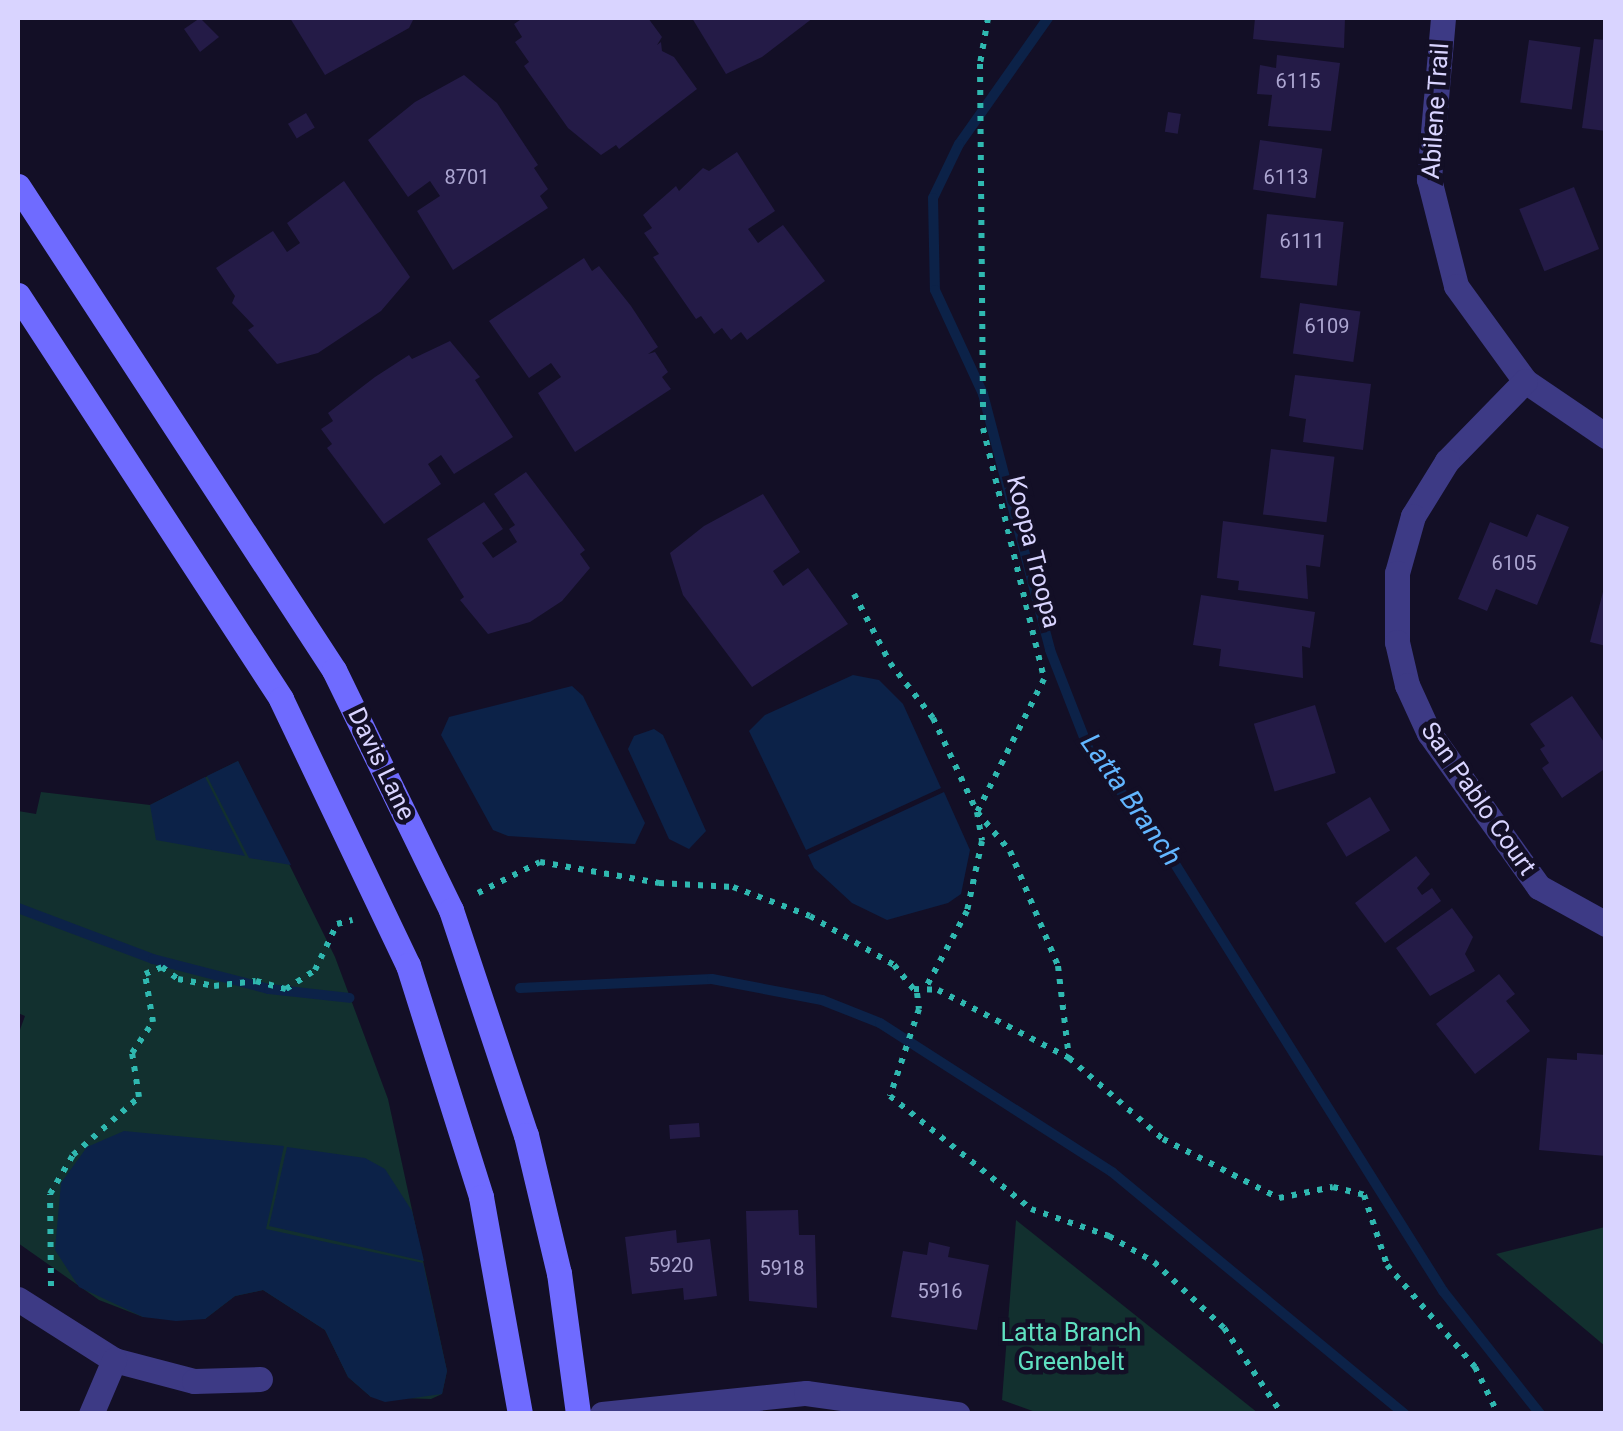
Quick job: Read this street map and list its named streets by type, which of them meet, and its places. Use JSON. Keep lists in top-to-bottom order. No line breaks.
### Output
{"streets":{"main road":["Davis Lane"],"street":["Abilene Trail","San Pablo Court"],"path":["Koopa Troopa"]},"crossings":[["Abilene Trail","San Pablo Court"]],"water":["Latta Branch"],"parks":["Latta Branch Greenbelt"],"house_numbers":["6115","8701","6113","6111","6109","6105","5920","5918","5916"]}
